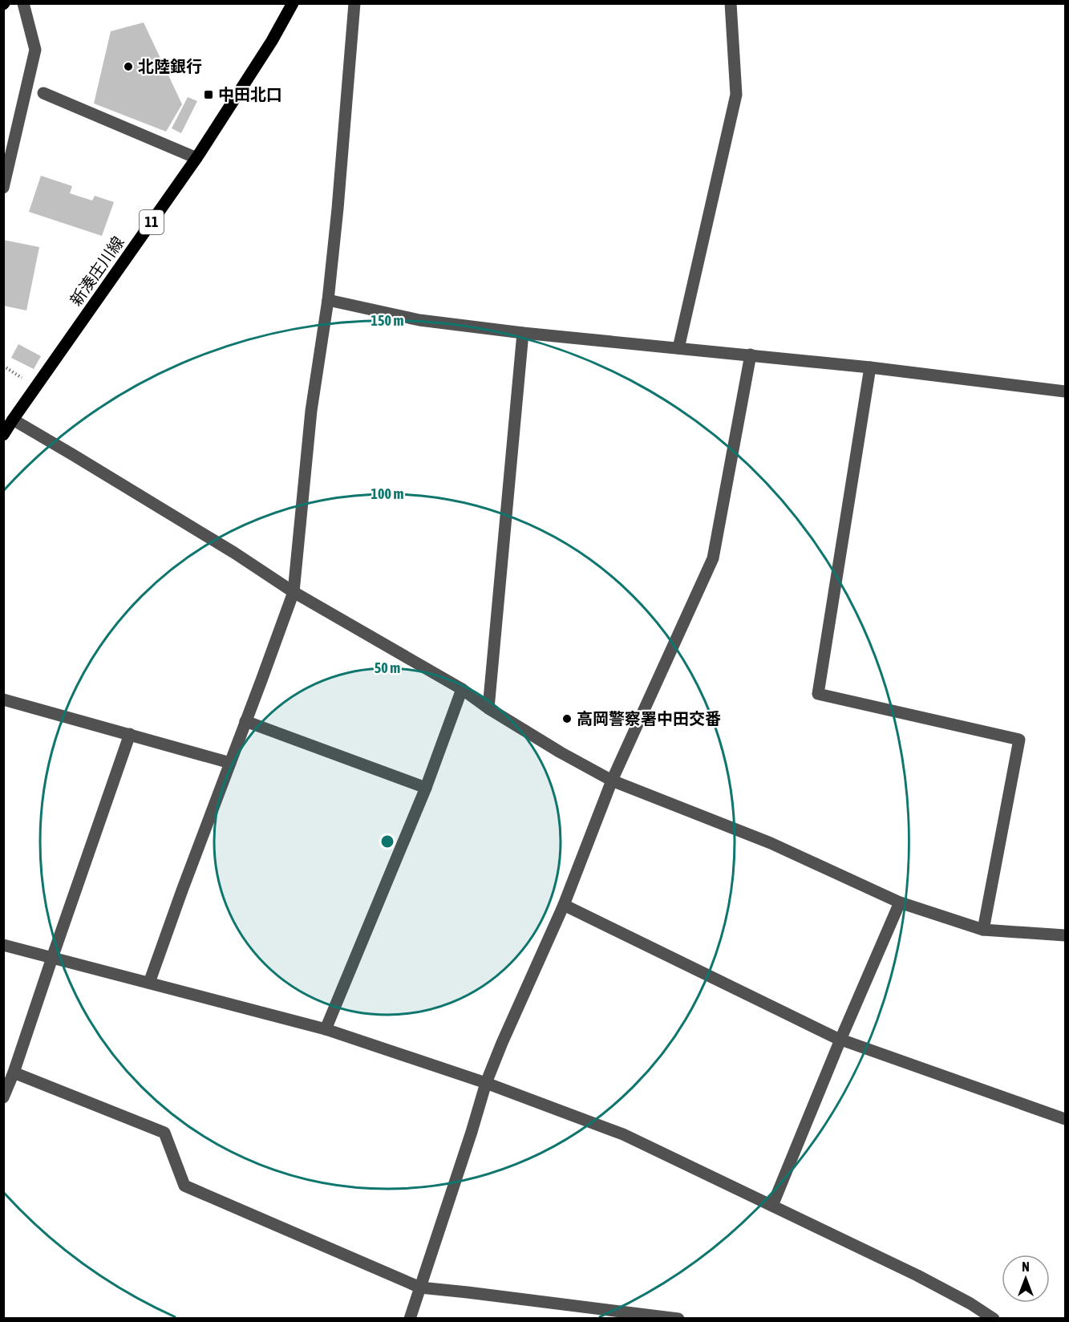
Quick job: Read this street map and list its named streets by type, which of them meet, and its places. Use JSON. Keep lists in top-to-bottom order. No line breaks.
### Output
{"streets":{"main road":["11","新湊庄川線"]},"places":{"other":["北陸銀行","高岡警察署中田交番"],"transit":["中田北口"]},"north":"top","rings":["150 m","100 m","50 m"]}
